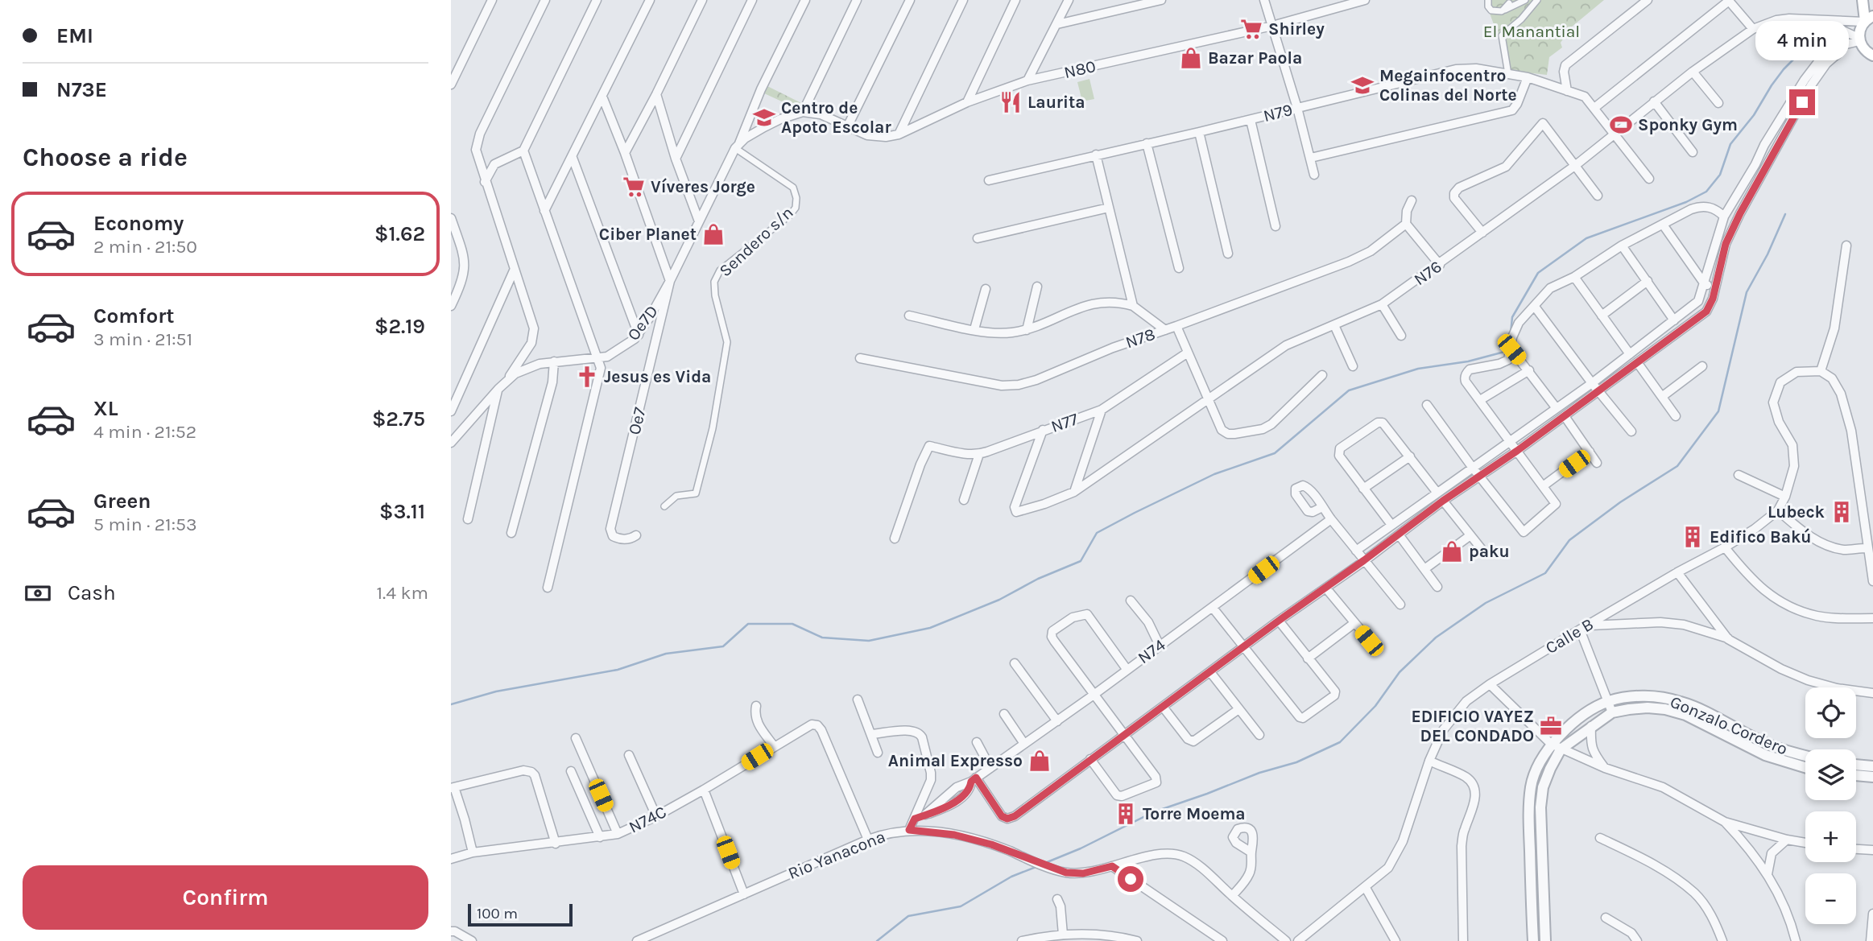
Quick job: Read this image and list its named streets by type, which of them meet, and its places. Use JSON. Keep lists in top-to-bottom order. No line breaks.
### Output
{"streets":{"street":["N80","N79","Sendero s/n","N76","Oe7D","N78","Oe7","N77","Calle B","N74","Gonzalo Cordero","N74C","Rio Yanacona"]},"crossings":[["N79","N76"],["Sendero s/n","Oe7D"],["N76","N77"],["Oe7D","Oe7"],["N74C","Rio Yanacona"]],"parks":["El Manantial"],"places":{"supermarket":["Shirley","Víveres Jorge"],"shop":["Bazar Paola","Ciber Planet","paku","Animal Expresso"],"school or university":["Megainfocentro Colinas del Norte","Centro de Apoto Escolar"],"restaurant":["Laurita"],"sports":["Sponky Gym"],"church":["Jesus es Vida"],"building":["Lubeck","Edifico Bakú","Torre Moema"],"office":["EDIFICIO VAYEZ DEL CONDADO"]},"scale_bar":"100 m","page":{"banner":["EMI","N73E"],"bubble":"4 min","heading":"Choose a ride","list":[{"name":"Economy","note":"2 min · 21:50","value":"$1.62"},{"name":"Comfort","note":"3 min · 21:51","value":"$2.19"},{"name":"XL","note":"4 min · 21:52","value":"$2.75"},{"name":"Green","note":"5 min · 21:53","value":"$3.11"}],"pay":["Cash","1.4 km"],"map_buttons":["+","−"],"buttons":"Confirm","scale":"100 m"}}
